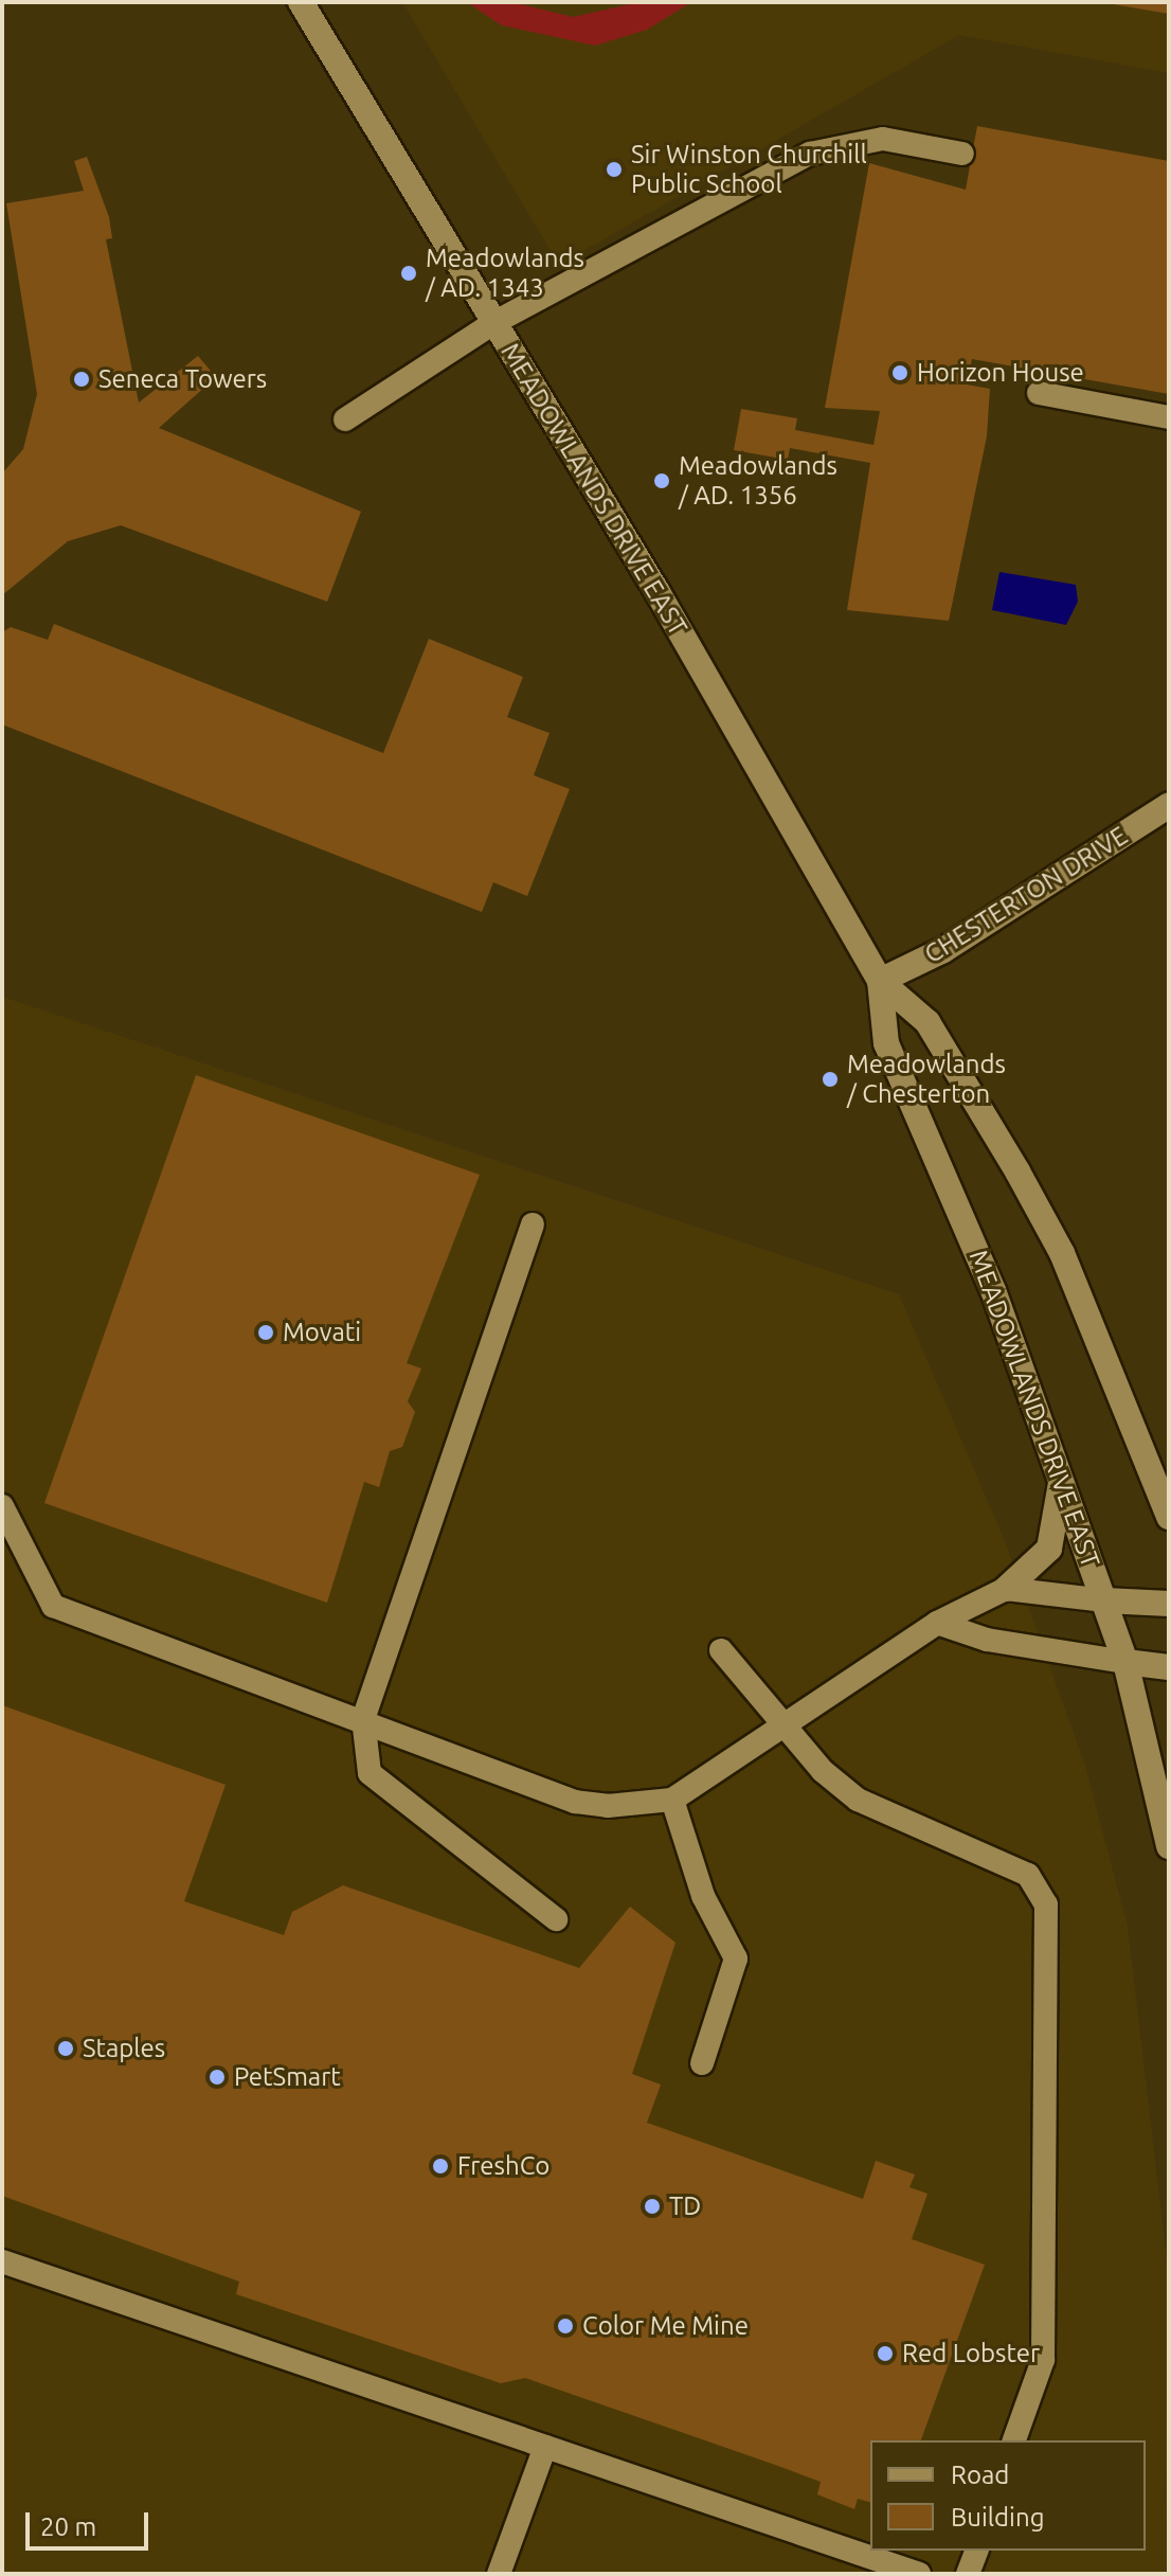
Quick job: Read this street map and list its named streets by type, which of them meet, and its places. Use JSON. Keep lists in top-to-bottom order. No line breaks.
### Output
{"streets":{"main road":["MEADOWLANDS DRIVE EAST","CHESTERTON DRIVE"]},"crossings":[["MEADOWLANDS DRIVE EAST","CHESTERTON DRIVE"]],"places":["Sir Winston Churchill Public School","Meadowlands / AD. 1343","Horizon House","Seneca Towers","Meadowlands / AD. 1356","Meadowlands / Chesterton","Movati","Staples","PetSmart","FreshCo","TD","Color Me Mine","Red Lobster"],"legend":["Road","Building"],"scale_bar":"20 m"}
